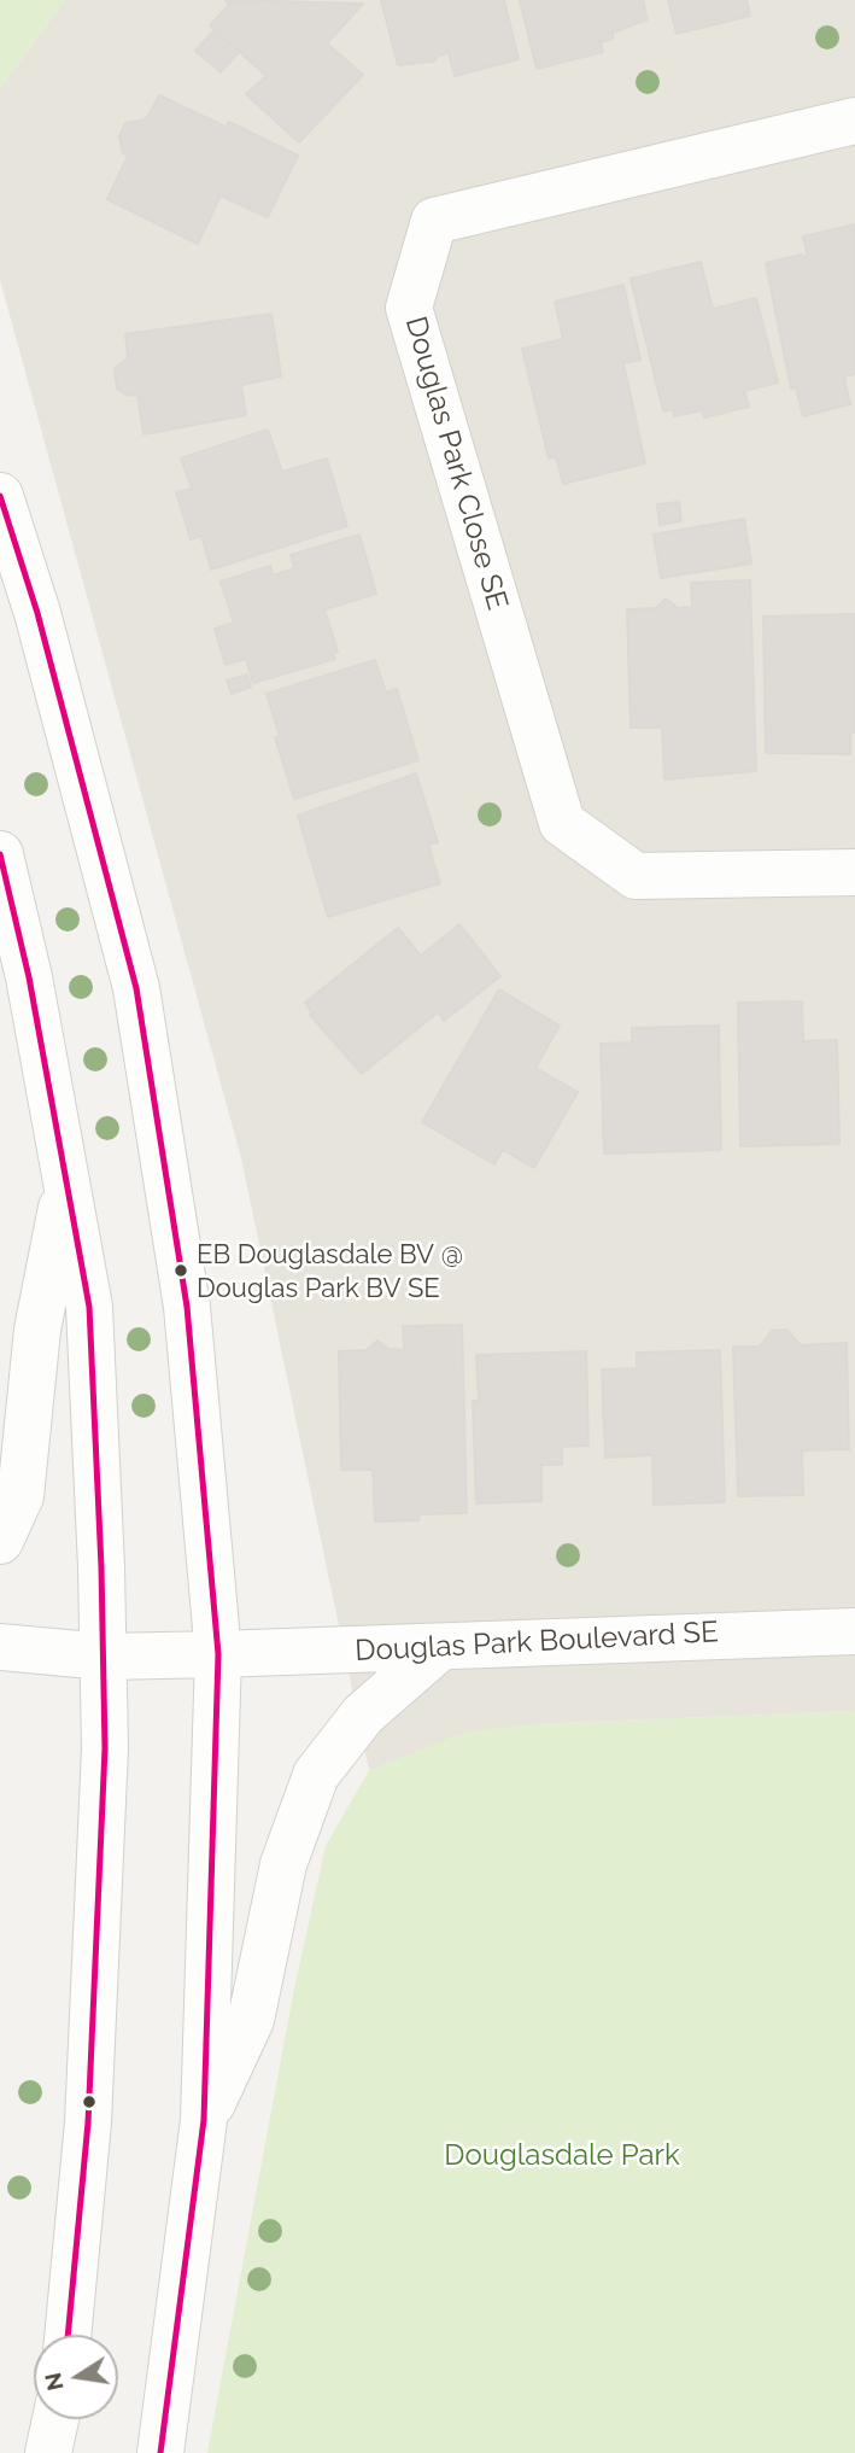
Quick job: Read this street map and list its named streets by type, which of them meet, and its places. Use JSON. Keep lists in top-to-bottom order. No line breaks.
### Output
{"streets":{"street":["Douglas Park Close SE","Douglas Park Boulevard SE"]},"parks":["Douglasdale Park"],"places":["EB Douglasdale BV @ Douglas Park BV SE"],"north":"left"}
